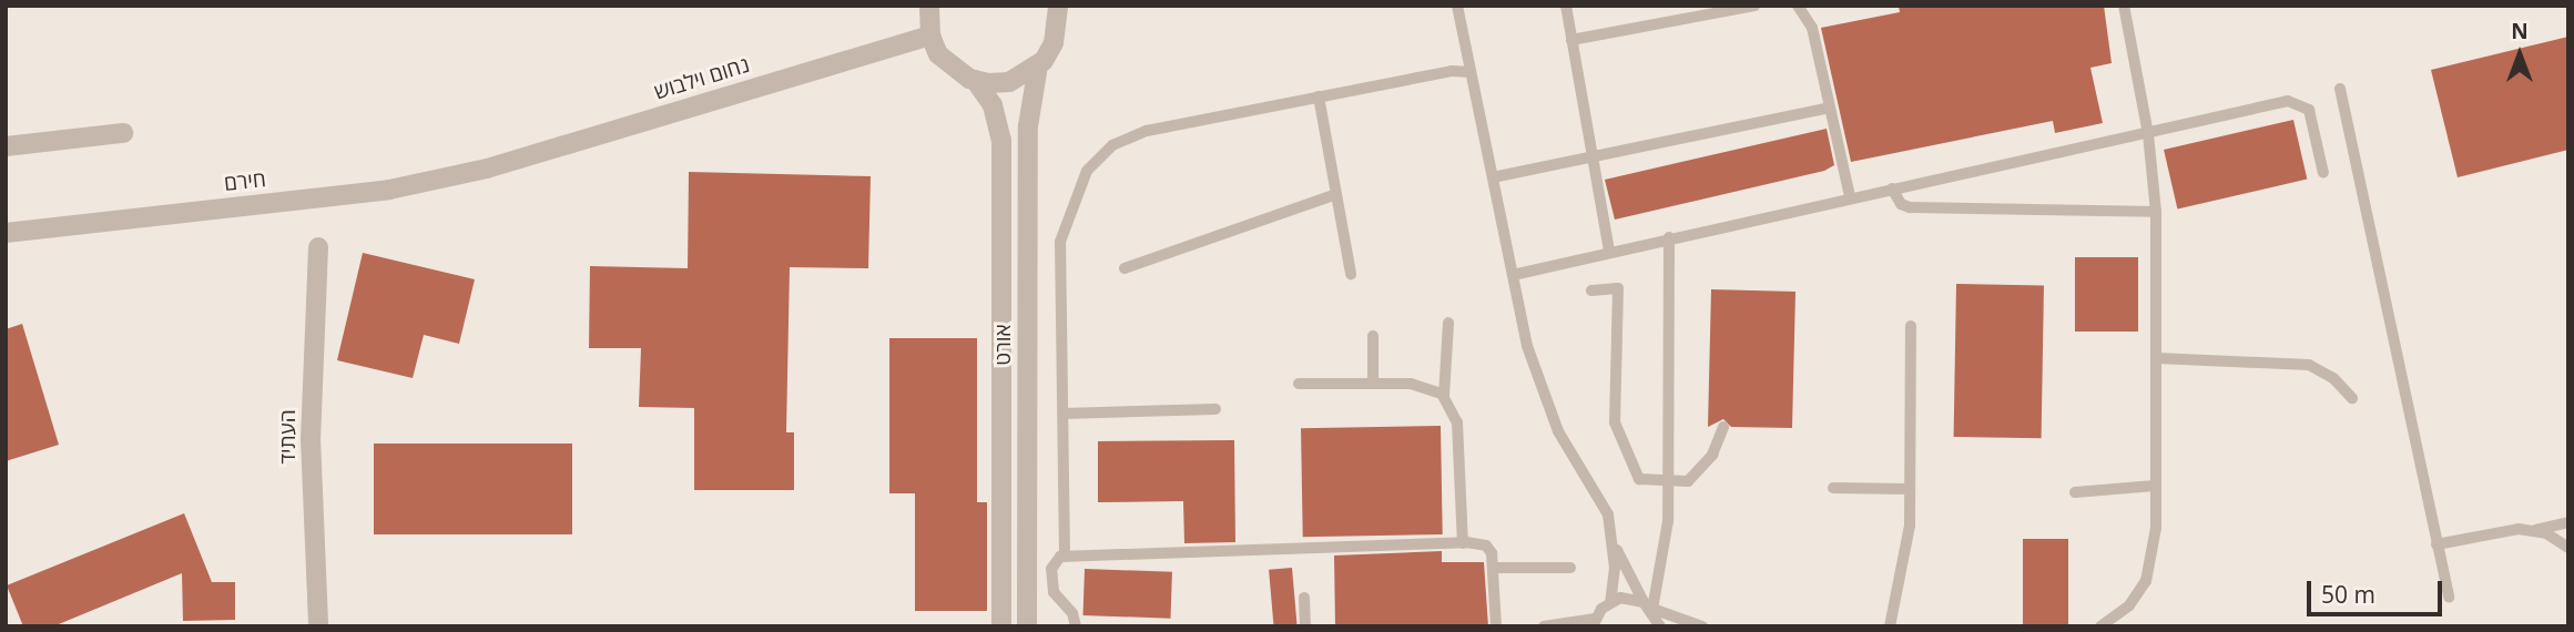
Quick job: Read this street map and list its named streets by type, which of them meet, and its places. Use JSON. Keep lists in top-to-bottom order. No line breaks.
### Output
{"streets":{"street":["נחום וילבוש","חירם","אורט","העתיד"]},"crossings":[["נחום וילבוש","חירם"]],"scale_bar":"50 m","north":"top"}
